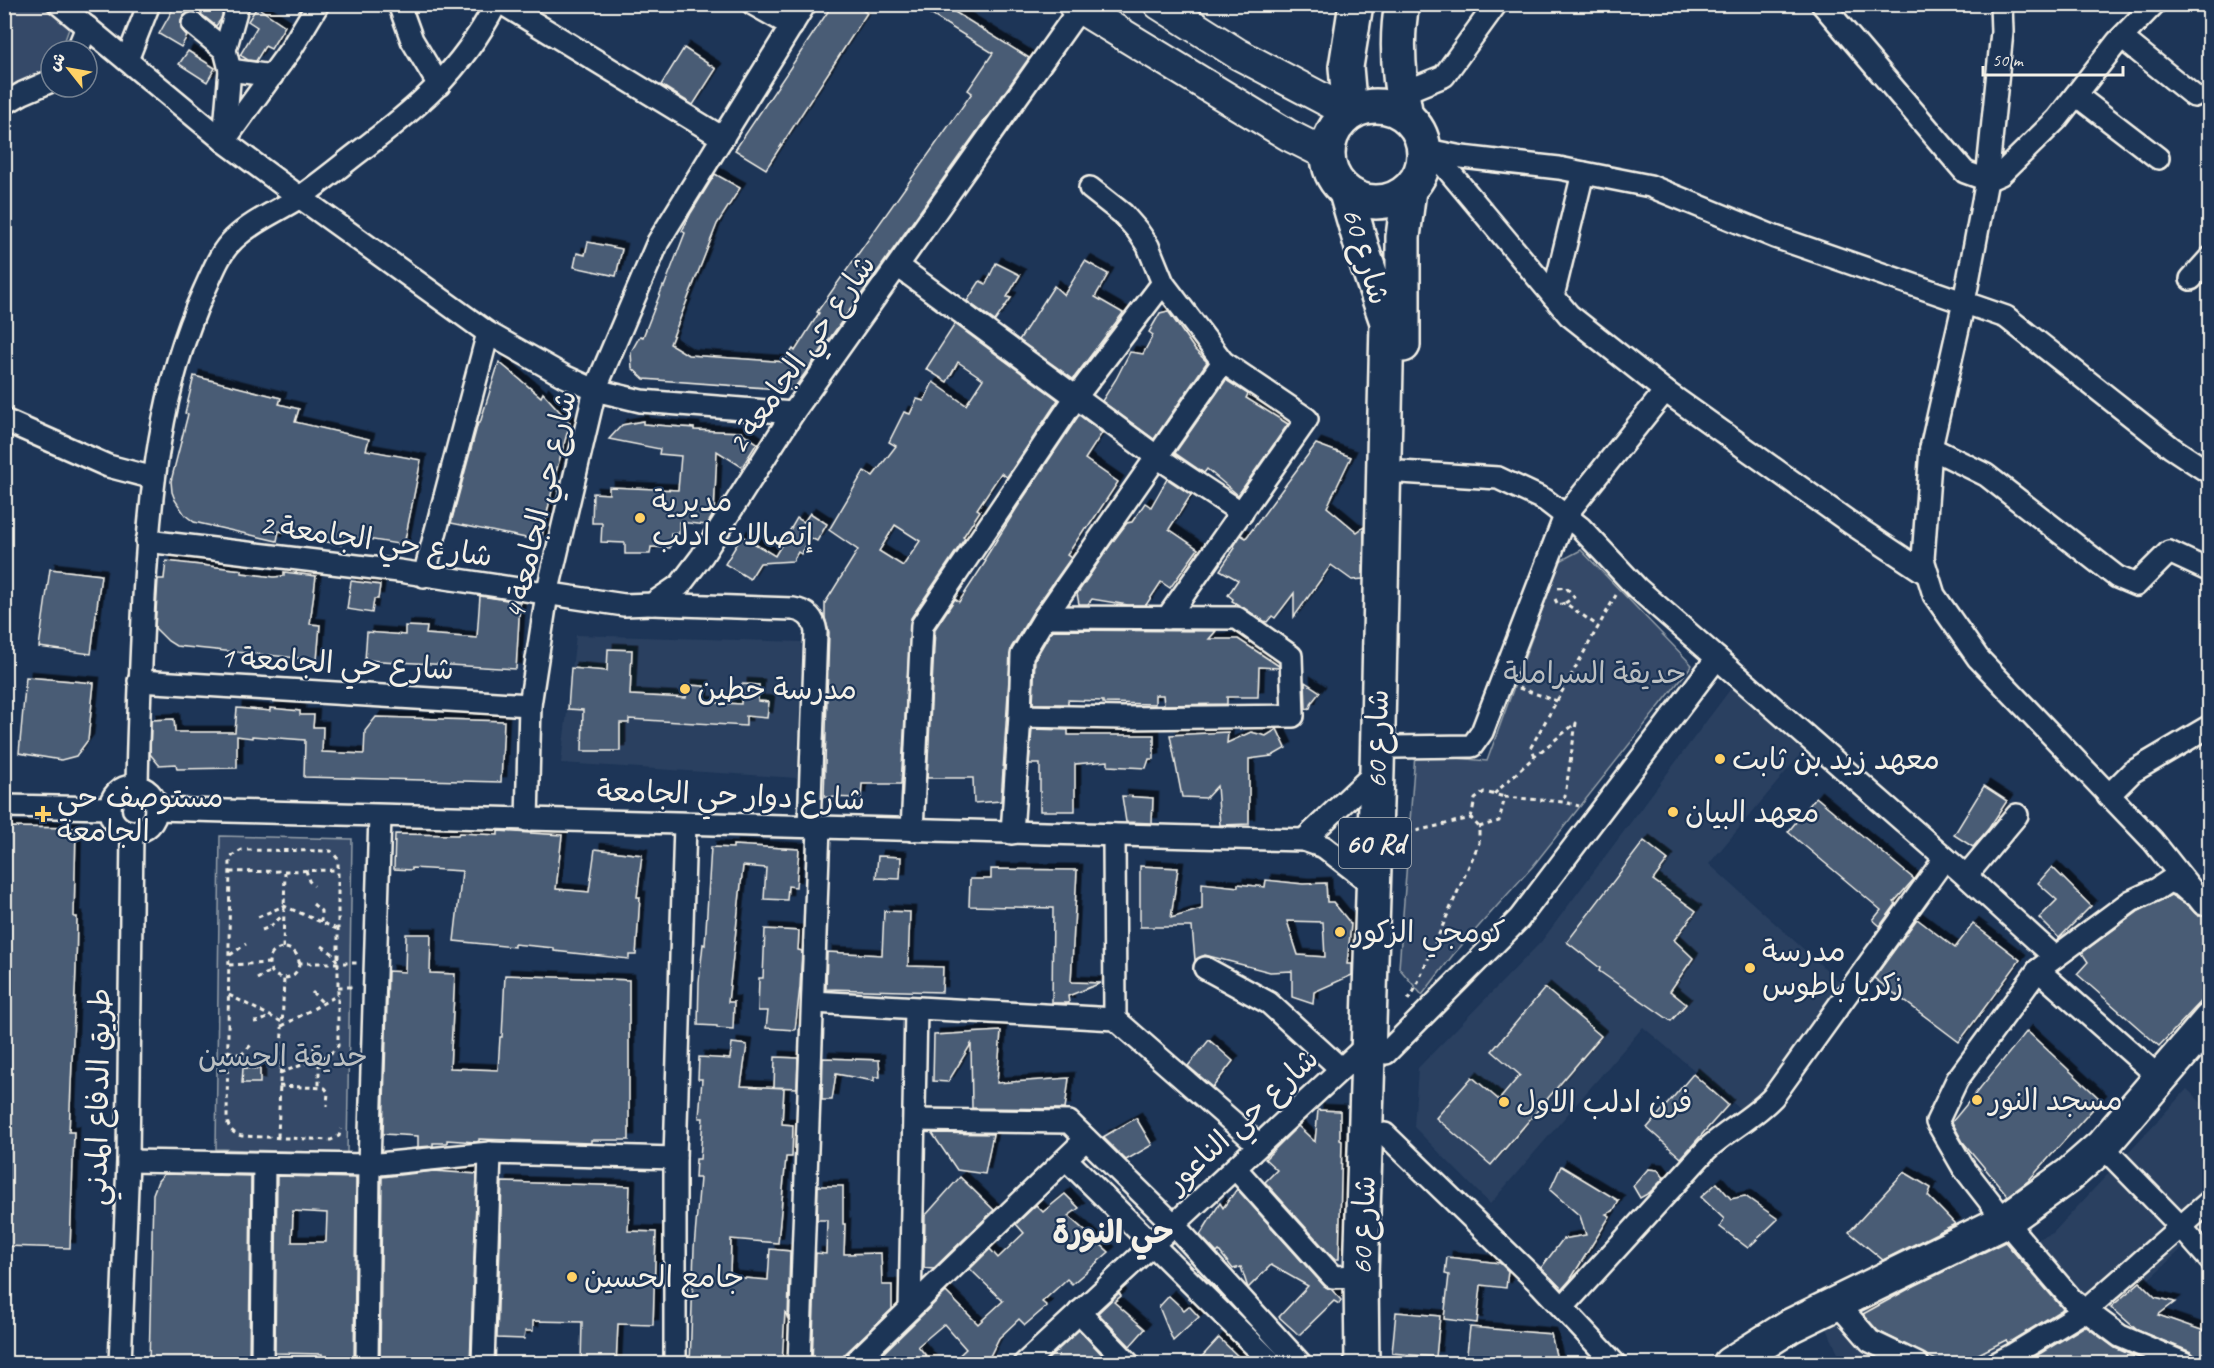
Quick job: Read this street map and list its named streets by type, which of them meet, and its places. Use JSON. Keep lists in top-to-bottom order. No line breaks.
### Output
{"streets":{"main road":["شارع 60","60 Rd"],"street":["شارع حي الجامعة 2","شارع حي الجامعة 4","شارع حي الجامعة 1","شارع دوار حي الجامعة","طريق الدفاع المدني","شارع حي الناعور"]},"crossings":[["شارع 60","شارع دوار حي الجامعة"],["شارع 60","شارع حي الناعور"],["شارع حي الجامعة 2","شارع حي الجامعة 4"],["شارع حي الجامعة 4","شارع حي الجامعة 1"],["شارع حي الجامعة 4","شارع دوار حي الجامعة"],["شارع دوار حي الجامعة","طريق الدفاع المدني"]],"districts":["حي النورة"],"parks":["حديقة السراملة","حديقة الحسين"],"places":{"other":["مديرية إتصالات ادلب","مدرسة حطين","معهد زيد بن ثابت","معهد البيان","كومجي الزكور","مدرسة زكريا باطوس","مسجد النور","فرن ادلب الاول","جامع الحسين"],"health":["مستوصف حي الجامعة"]},"scale_bar":"50 m","north":"top left"}
